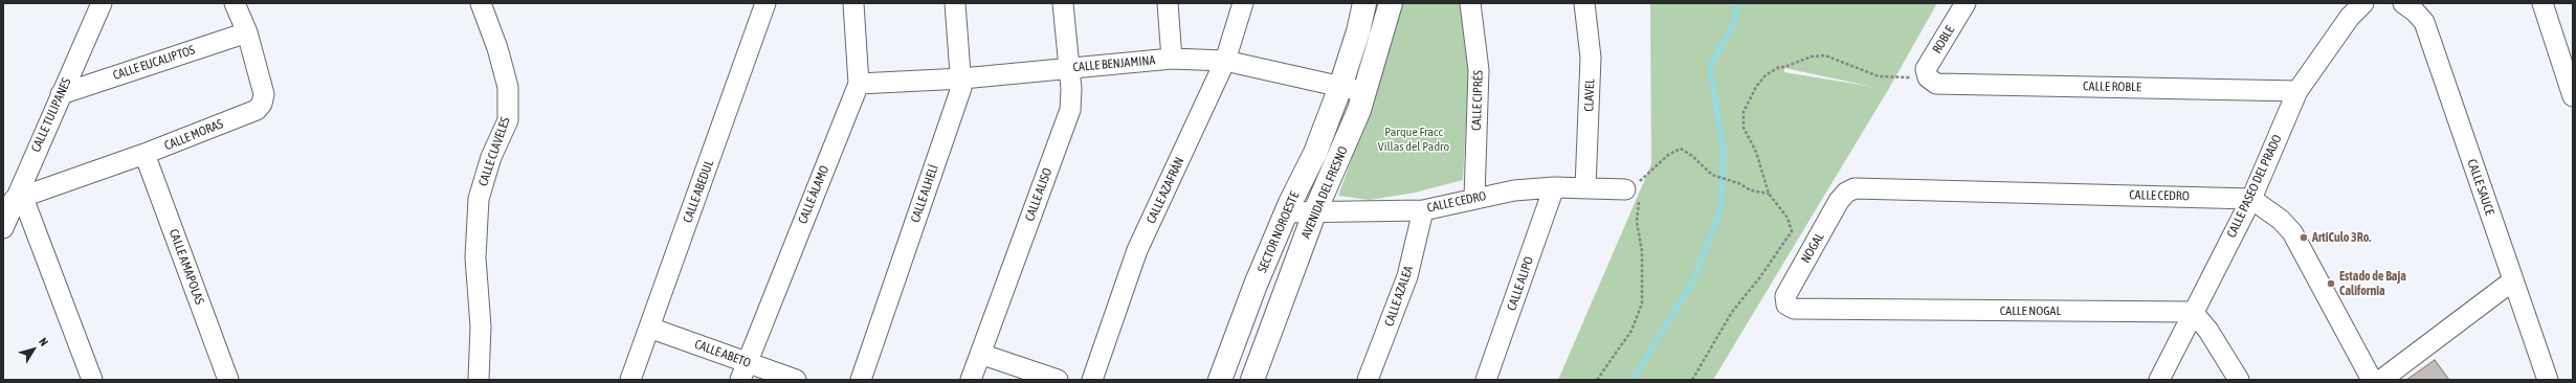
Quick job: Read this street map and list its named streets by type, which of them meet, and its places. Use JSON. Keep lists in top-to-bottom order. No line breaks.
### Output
{"streets":{"street":["ROBLE","CALLE EUCALIPTOS","CALLE BENJAMINA","CALLE ROBLE","CLAVEL","CALLE CIPRÉS","CALLE TULIPANES","CALLE MORAS","CALLE CLAVELES","CALLE PASEO DEL PRADO","CALLE SAUCE","CALLE AZAFRÁN","CALLE ABEDUL","AVENIDA DEL FRESNO","CALLE ALHELÍ","CALLE ÁLAMO","CALLE ALISO","CALLE CEDRO","SECTOR NOROESTE","NOGAL","CALLE AMAPOLAS","CALLE ALIPO","CALLE AZALEA","CALLE NOGAL","CALLE ABETO"]},"crossings":[["ROBLE","CALLE ROBLE"],["CALLE EUCALIPTOS","CALLE TULIPANES"],["CALLE EUCALIPTOS","CALLE MORAS"],["CALLE BENJAMINA","CALLE AZAFRÁN"],["CALLE BENJAMINA","AVENIDA DEL FRESNO"],["CALLE BENJAMINA","CALLE ALHELÍ"],["CALLE BENJAMINA","CALLE ÁLAMO"],["CALLE BENJAMINA","CALLE ALISO"],["CALLE BENJAMINA","SECTOR NOROESTE"],["CALLE ROBLE","CALLE PASEO DEL PRADO"],["CLAVEL","CALLE CEDRO"],["CALLE CIPRÉS","CALLE CEDRO"],["CALLE TULIPANES","CALLE MORAS"],["CALLE MORAS","CALLE AMAPOLAS"],["CALLE PASEO DEL PRADO","CALLE CEDRO"],["CALLE PASEO DEL PRADO","CALLE NOGAL"],["CALLE ABEDUL","CALLE ABETO"],["AVENIDA DEL FRESNO","CALLE CEDRO"],["CALLE ÁLAMO","CALLE ABETO"],["CALLE CEDRO","SECTOR NOROESTE"],["CALLE CEDRO","NOGAL"],["CALLE CEDRO","CALLE ALIPO"],["CALLE CEDRO","CALLE AZALEA"],["NOGAL","CALLE NOGAL"]],"parks":["Parque Fracc Villas del Padro"],"places":["ArtiCulo 3Ro.","Estado de Baja California"],"north":"top right"}
